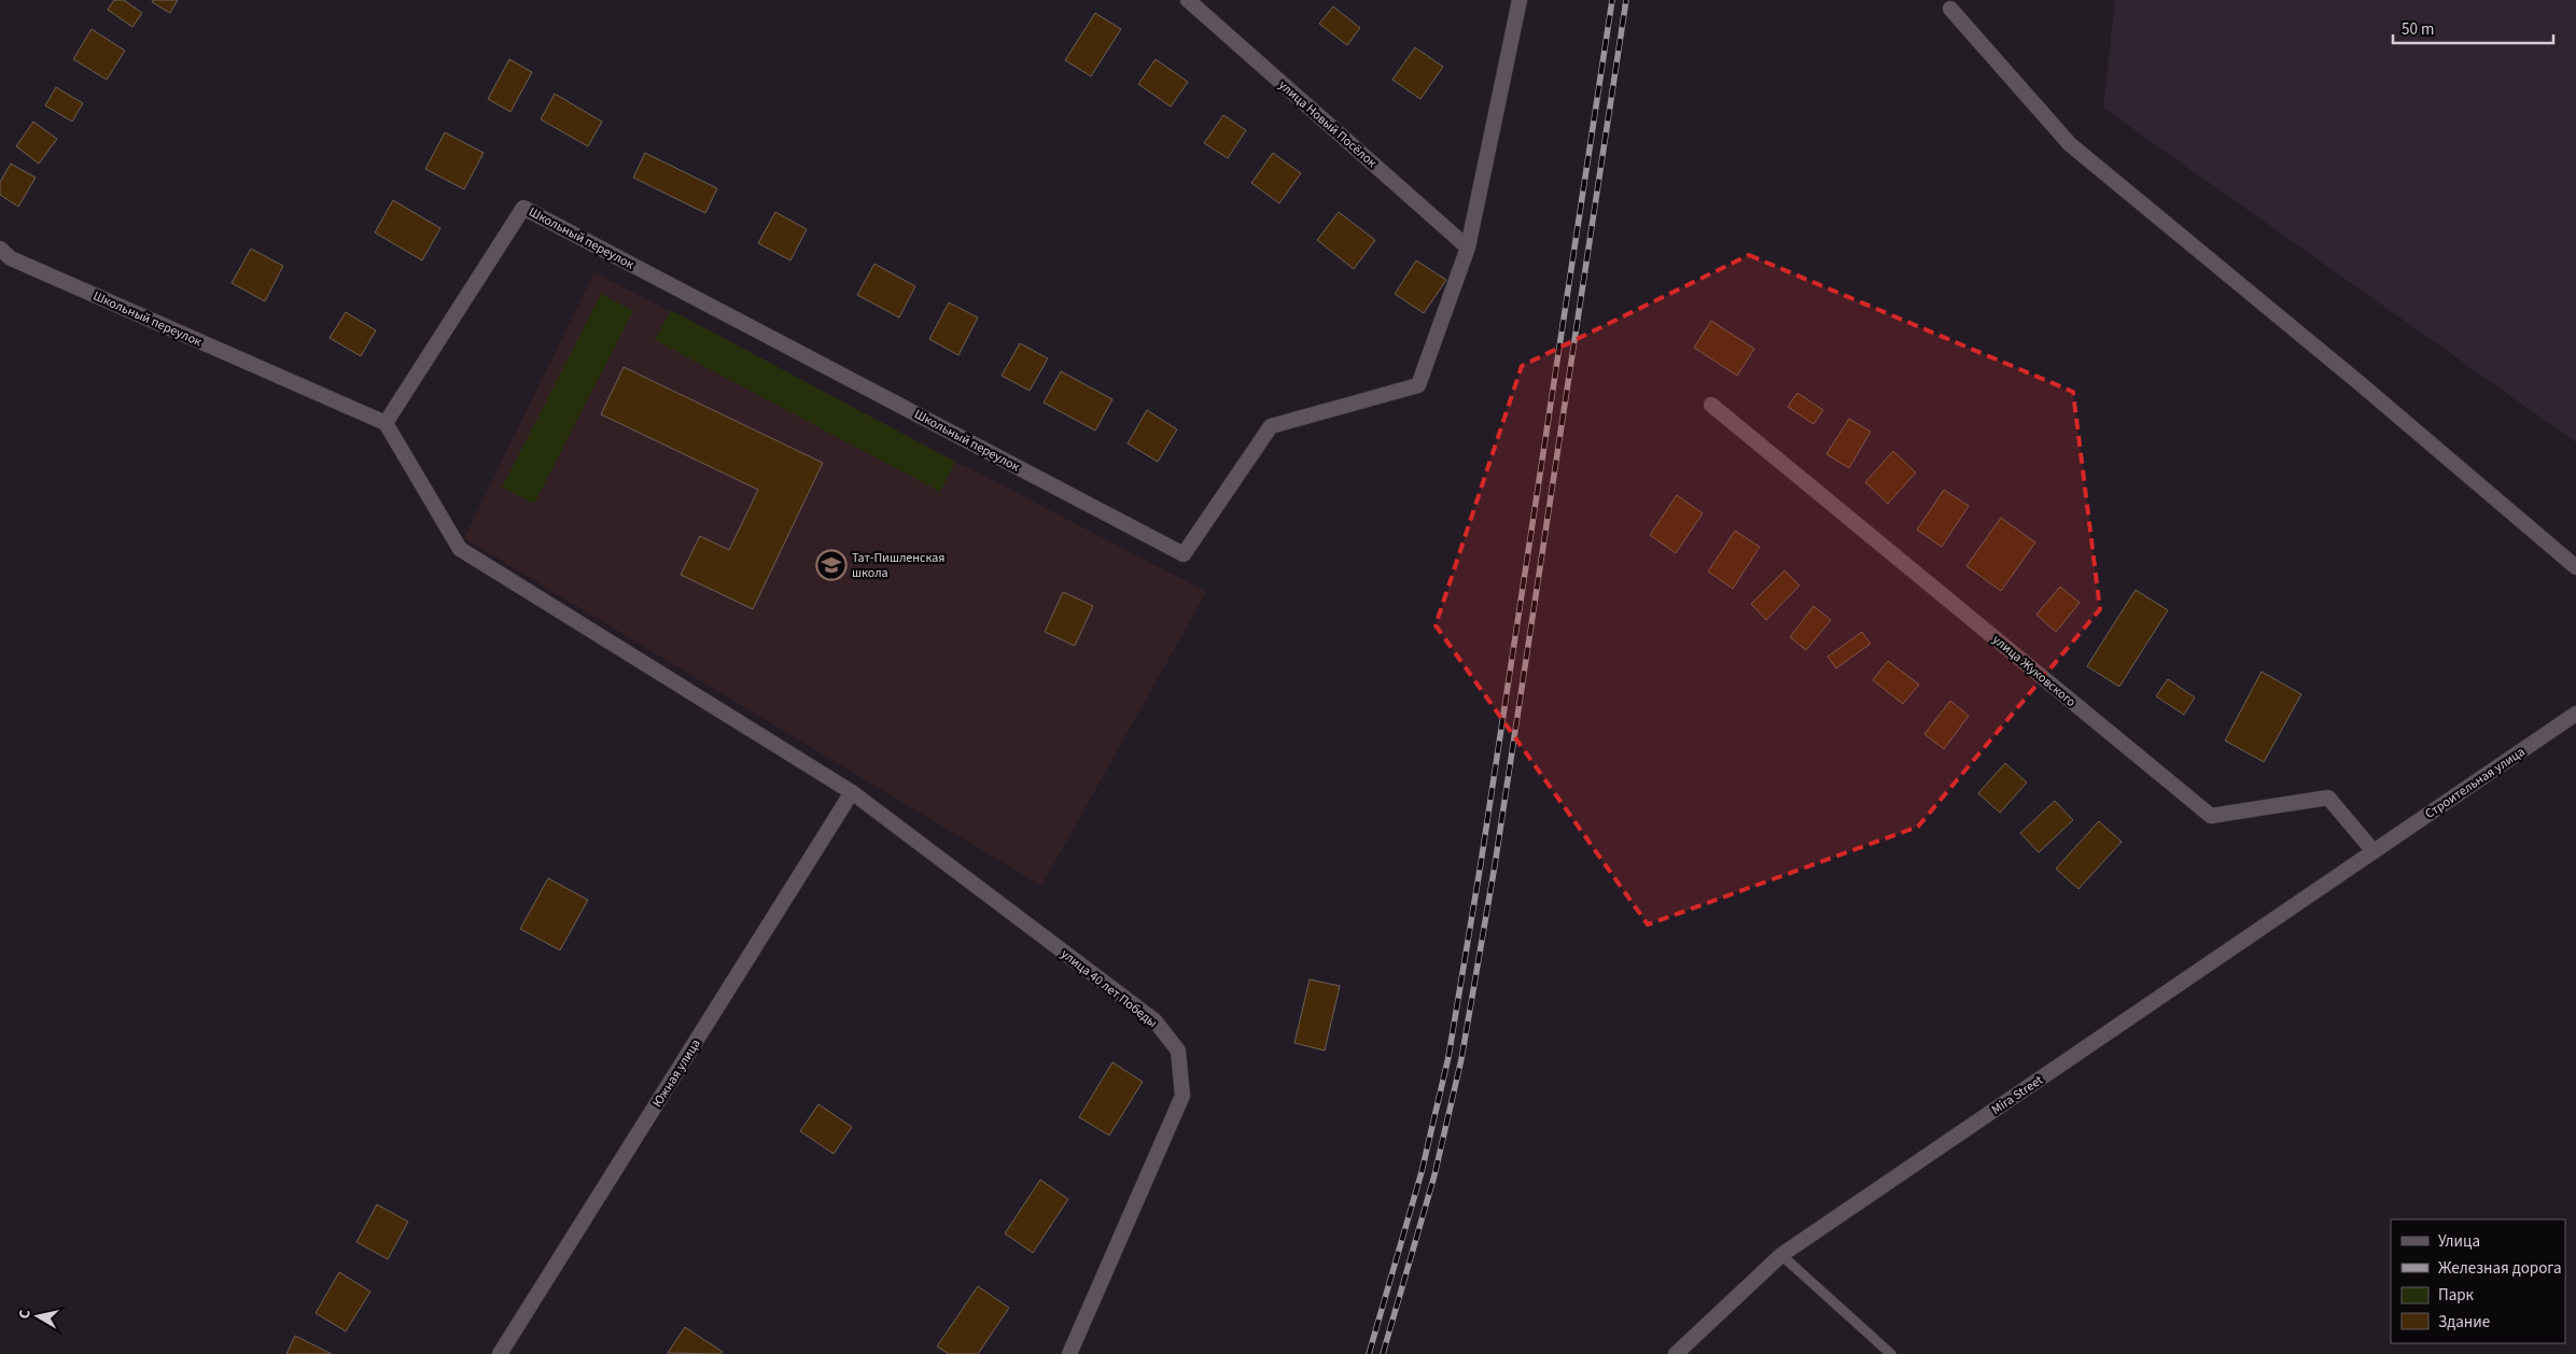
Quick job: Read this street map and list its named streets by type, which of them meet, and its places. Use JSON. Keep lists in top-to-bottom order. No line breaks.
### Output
{"streets":{"street":["улица Новый Посёлок","Школьный переулок","улица Жуковского","Строительная улица","улица 40 лет Победы","Южная улица","Mira Street"]},"crossings":[["улица Новый Посёлок","Школьный переулок"],["Школьный переулок","улица 40 лет Победы"],["улица Жуковского","Строительная улица"],["улица Жуковского","Mira Street"],["Строительная улица","Mira Street"],["улица 40 лет Победы","Южная улица"]],"places":{"school or university":["Тат-Пишленская школа"]},"legend":["Улица","Железная дорога","Парк","Здание"],"scale_bar":"50 m","north":"left"}
